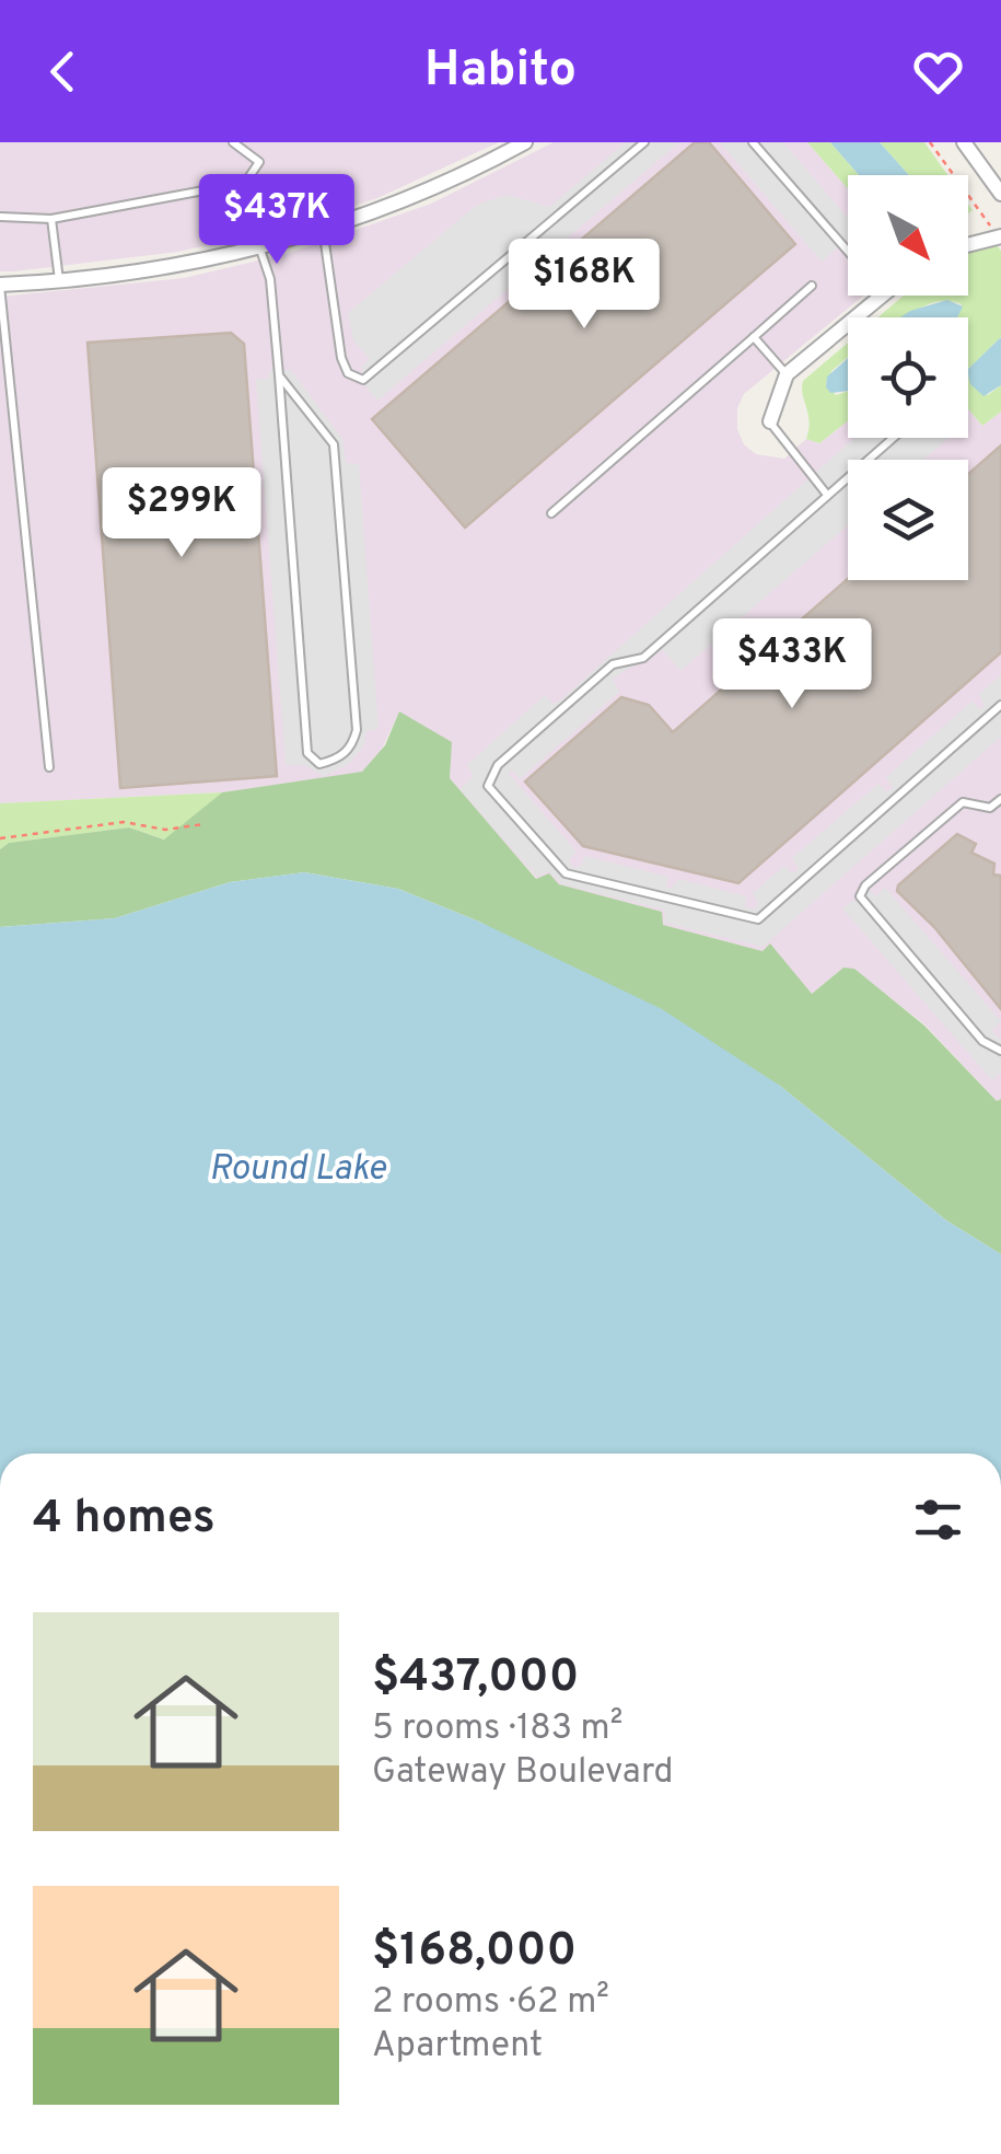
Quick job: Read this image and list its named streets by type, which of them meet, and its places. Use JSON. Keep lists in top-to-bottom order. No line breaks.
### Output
{"water":["Round Lake"],"north":"bottom right","page":{"header":"Habito","price":["$437K","$168K","$299K","$433K"],"heading":"4 homes","list":[{"name":"$437,000","note":"5 rooms · 183 m² · Gateway Boulevard"},{"name":"$168,000","note":"2 rooms · 62 m² · Apartment"}]}}
